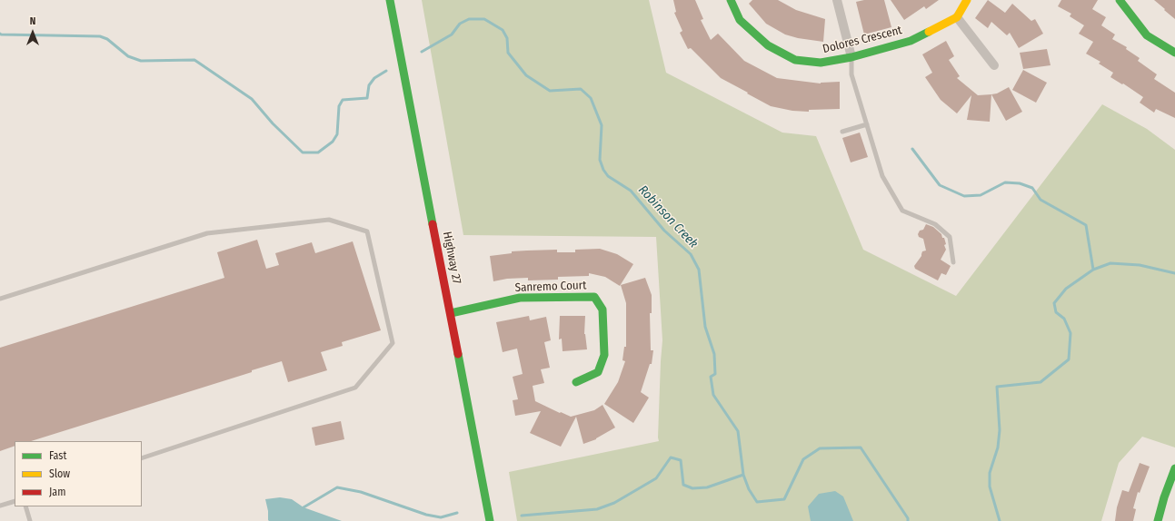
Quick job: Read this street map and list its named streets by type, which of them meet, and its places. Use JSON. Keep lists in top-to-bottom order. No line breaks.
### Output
{"streets":{"street":["Dolores Crescent","Highway 27","Sanremo Court"]},"crossings":[["Highway 27","Sanremo Court"]],"water":["Robinson Creek"],"legend":["Fast","Slow","Jam"],"north":"top"}
